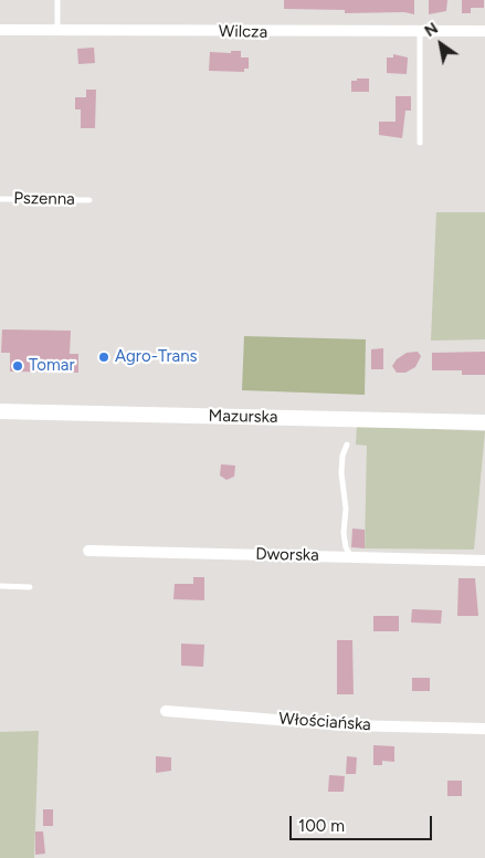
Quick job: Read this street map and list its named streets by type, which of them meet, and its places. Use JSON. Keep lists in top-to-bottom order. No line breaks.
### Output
{"streets":{"main road":["Mazurska"],"street":["Wilcza","Dworska","Włościańska"],"lane":["Pszenna"]},"places":["Agro-Trans","Tomar"],"scale_bar":"100 m","north":"top left"}
